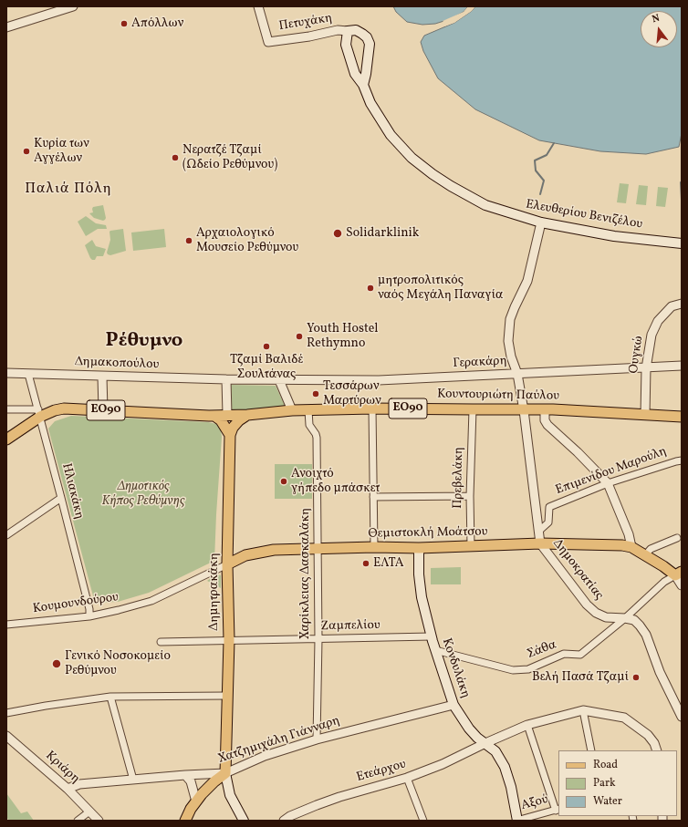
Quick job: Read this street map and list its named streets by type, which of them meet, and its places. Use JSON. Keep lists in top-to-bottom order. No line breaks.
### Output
{"streets":{"main road":["Ελευθερίου Βενιζέλου","Κουντουριώτη Παύλου","ΕΟ90","Θεμιστοκλή Μοάτσου","Δημητρακάκη","Κονδυλάκη"],"street":["Πετυχάκη","Ουγκώ","Γερακάρη","Δημακοπούλου","Επιμενίδου Μαρούλη","Πρεβελάκη","Ηλιακάκη","Δημοκρατίας","Χαρίκλειας Δασκαλάκη","Κουμουνδούρου","Ζαμπελίου","Σάθα","Χατζημιχάλη Γιάνναρη","Κριάρη","Ετεάρχου","Αξού"]},"crossings":[["Πετυχάκη","Ελευθερίου Βενιζέλου"],["Ελευθερίου Βενιζέλου","Δημοκρατίας"],["Ουγκώ","Γερακάρη"],["Ουγκώ","Κουντουριώτη Παύλου"],["Γερακάρη","Δημοκρατίας"],["Δημακοπούλου","Ηλιακάκη"],["Κουντουριώτη Παύλου","ΕΟ90"],["Κουντουριώτη Παύλου","Πρεβελάκη"],["Κουντουριώτη Παύλου","Δημοκρατίας"],["Κουντουριώτη Παύλου","Χαρίκλειας Δασκαλάκη"],["ΕΟ90","Ηλιακάκη"],["Επιμενίδου Μαρούλη","Δημοκρατίας"],["Πρεβελάκη","Θεμιστοκλή Μοάτσου"],["Ηλιακάκη","Κουμουνδούρου"],["Θεμιστοκλή Μοάτσου","Δημοκρατίας"],["Θεμιστοκλή Μοάτσου","Χαρίκλειας Δασκαλάκη"],["Θεμιστοκλή Μοάτσου","Δημητρακάκη"],["Θεμιστοκλή Μοάτσου","Κουμουνδούρου"],["Θεμιστοκλή Μοάτσου","Κονδυλάκη"],["Δημοκρατίας","Σάθα"],["Χαρίκλειας Δασκαλάκη","Ζαμπελίου"],["Χαρίκλειας Δασκαλάκη","Χατζημιχάλη Γιάνναρη"],["Δημητρακάκη","Κουμουνδούρου"],["Δημητρακάκη","Ζαμπελίου"],["Δημητρακάκη","Χατζημιχάλη Γιάνναρη"],["Ζαμπελίου","Κονδυλάκη"],["Σάθα","Κονδυλάκη"],["Κονδυλάκη","Χατζημιχάλη Γιάνναρη"],["Κονδυλάκη","Ετεάρχου"],["Κονδυλάκη","Αξού"],["Χατζημιχάλη Γιάνναρη","Κριάρη"]],"districts":["Παλιά Πόλη","Ρέθυμνο"],"parks":["Δημοτικός Κήπος Ρεθύμνης"],"places":["Απόλλων","Κυρία των Αγγέλων","Νερατζέ Τζαμί (Ωδείο Ρεθύμνου)","Solidarklinik","Αρχαιολογικό Μουσείο Ρεθύμνου","μητροπολιτικός ναός Μεγάλη Παναγία","Youth Hostel Rethymno","Τζαμί Βαλιδέ Σουλτάνας","Τεσσάρων Μαρτύρων","Ανοιχτό γήπεδο μπάσκετ","ΕΛΤΑ","Γενικό Νοσοκομείο Ρεθύμνου","Βελή Πασά Τζαμί"],"legend":["Road","Park","Water"],"north":"top"}
